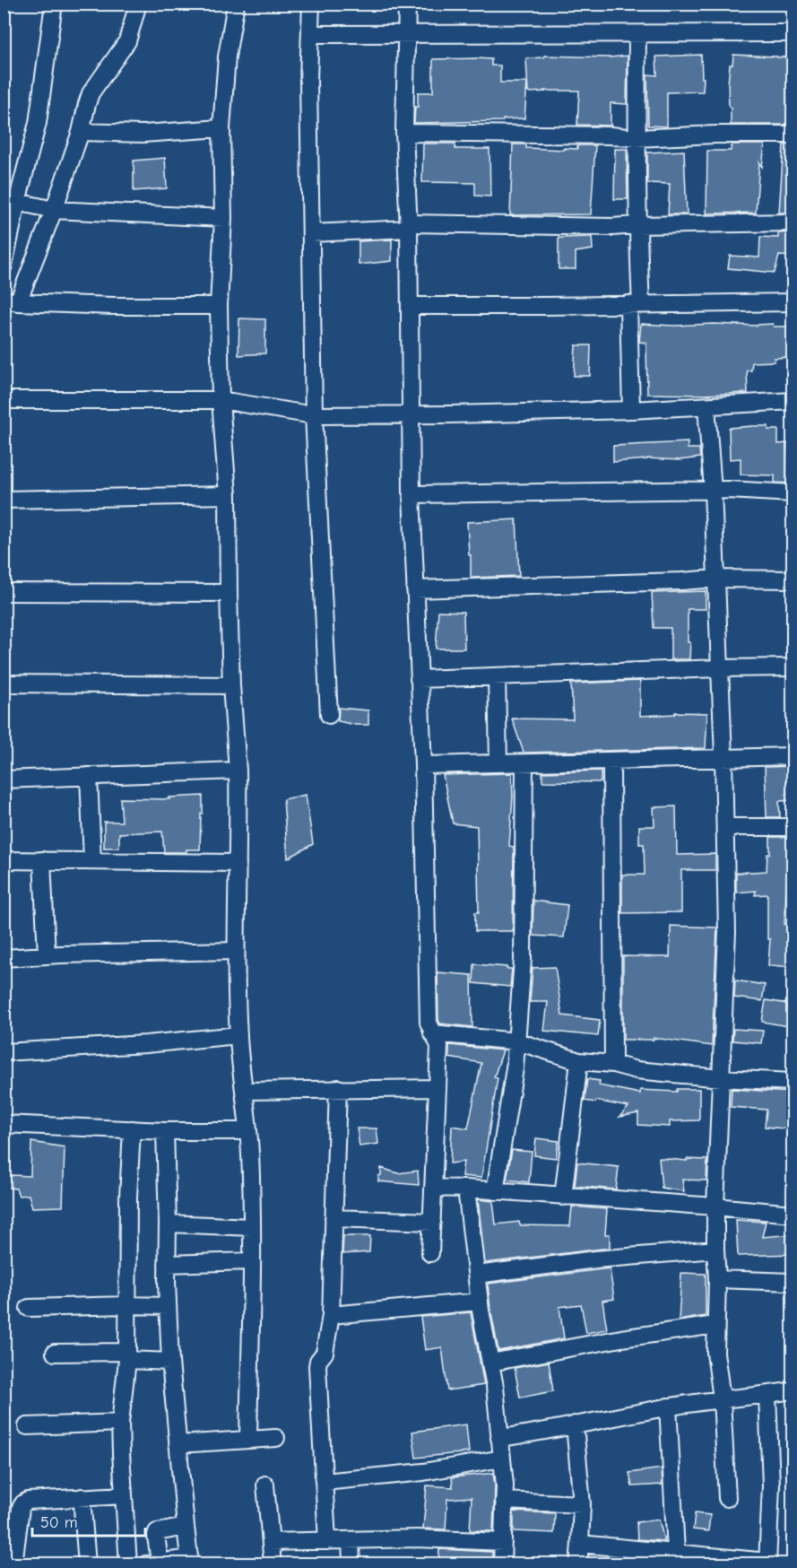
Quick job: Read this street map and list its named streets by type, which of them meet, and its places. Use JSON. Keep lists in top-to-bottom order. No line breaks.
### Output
{"scale_bar":"50 m"}
